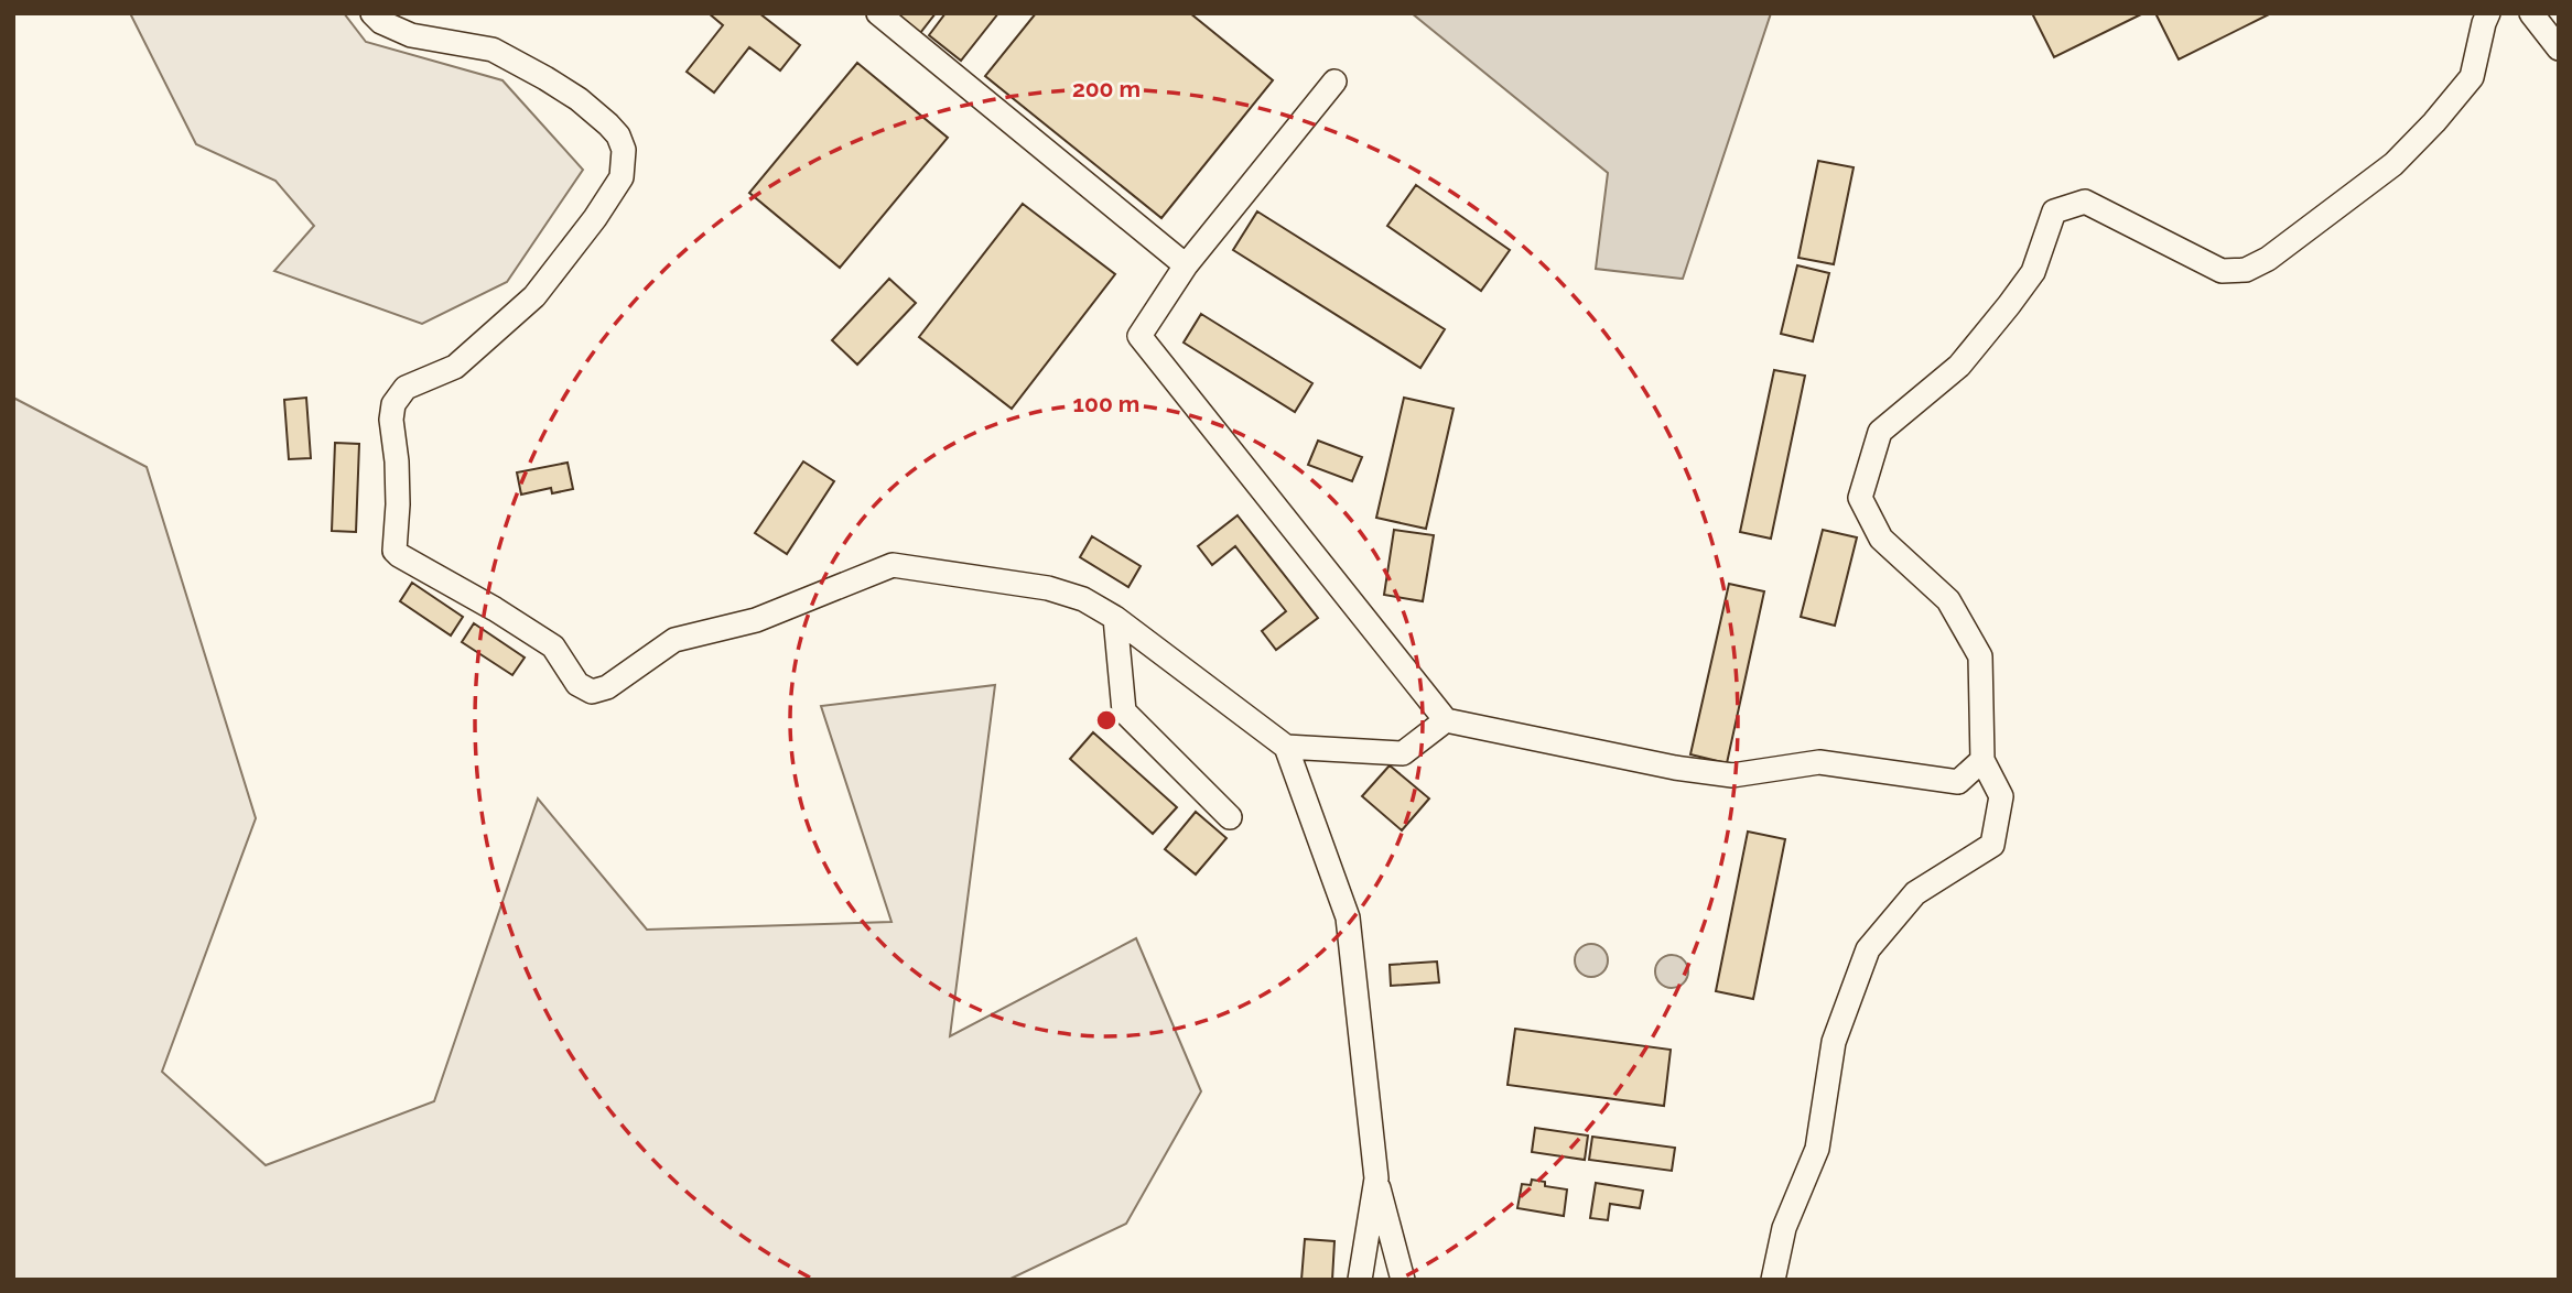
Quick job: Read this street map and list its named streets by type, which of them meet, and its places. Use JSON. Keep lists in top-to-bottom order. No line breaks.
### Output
{"rings":["200 m","100 m"]}
